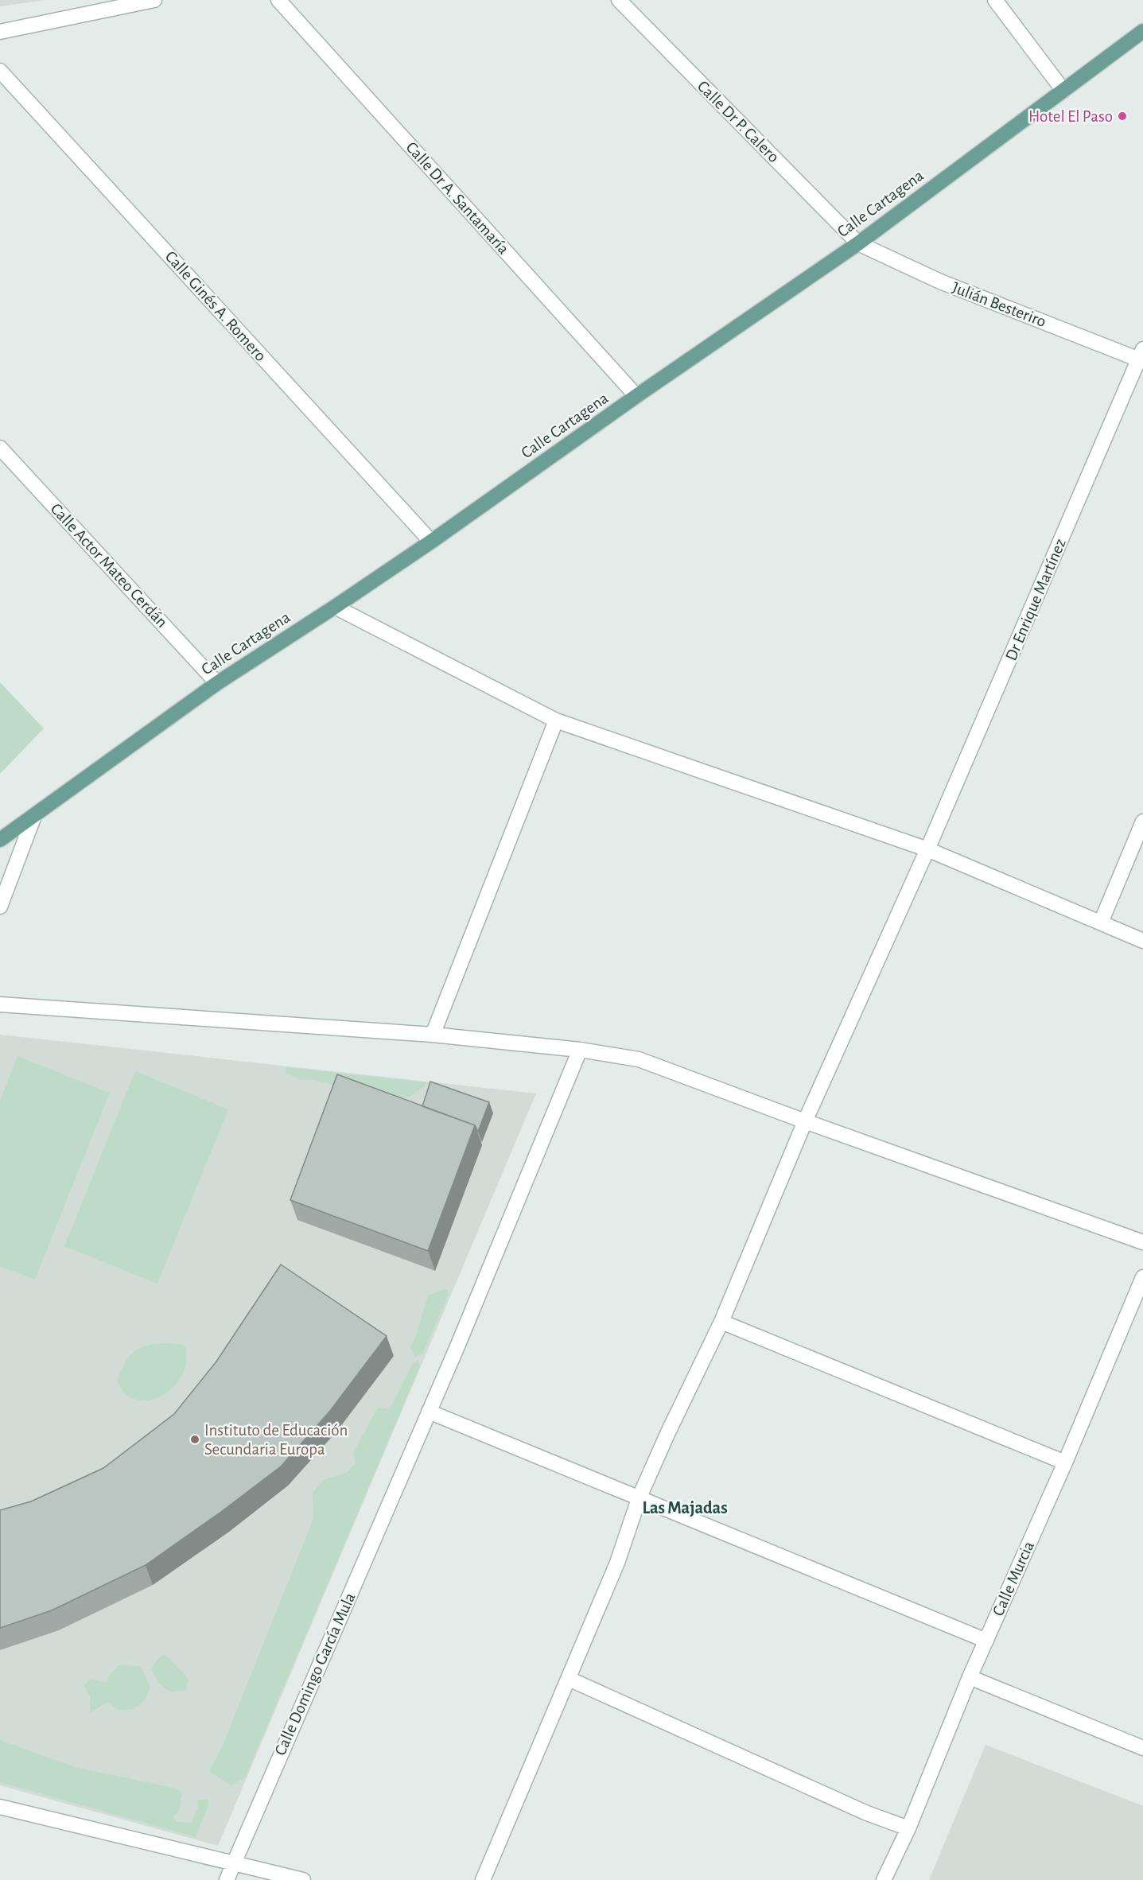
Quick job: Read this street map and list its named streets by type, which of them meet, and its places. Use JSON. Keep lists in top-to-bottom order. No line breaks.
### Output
{"streets":{"main road":["Calle Cartagena"],"street":["Calle Dr P. Calero","Calle Dr A. Santamaría","Julián Besteriro","Calle Ginés A. Romero","Calle Actor Mateo Cerdán","Dr Enrique Martínez","Calle Murcia","Calle Domingo García Mula"]},"crossings":[["Calle Dr P. Calero","Calle Cartagena"],["Calle Dr P. Calero","Julián Besteriro"],["Calle Dr A. Santamaría","Calle Cartagena"],["Calle Cartagena","Julián Besteriro"],["Calle Cartagena","Calle Ginés A. Romero"],["Calle Cartagena","Calle Actor Mateo Cerdán"],["Julián Besteriro","Dr Enrique Martínez"]],"districts":["Las Majadas"],"places":["Hotel El Paso","Instituto de Educación Secundaria Europa"]}
